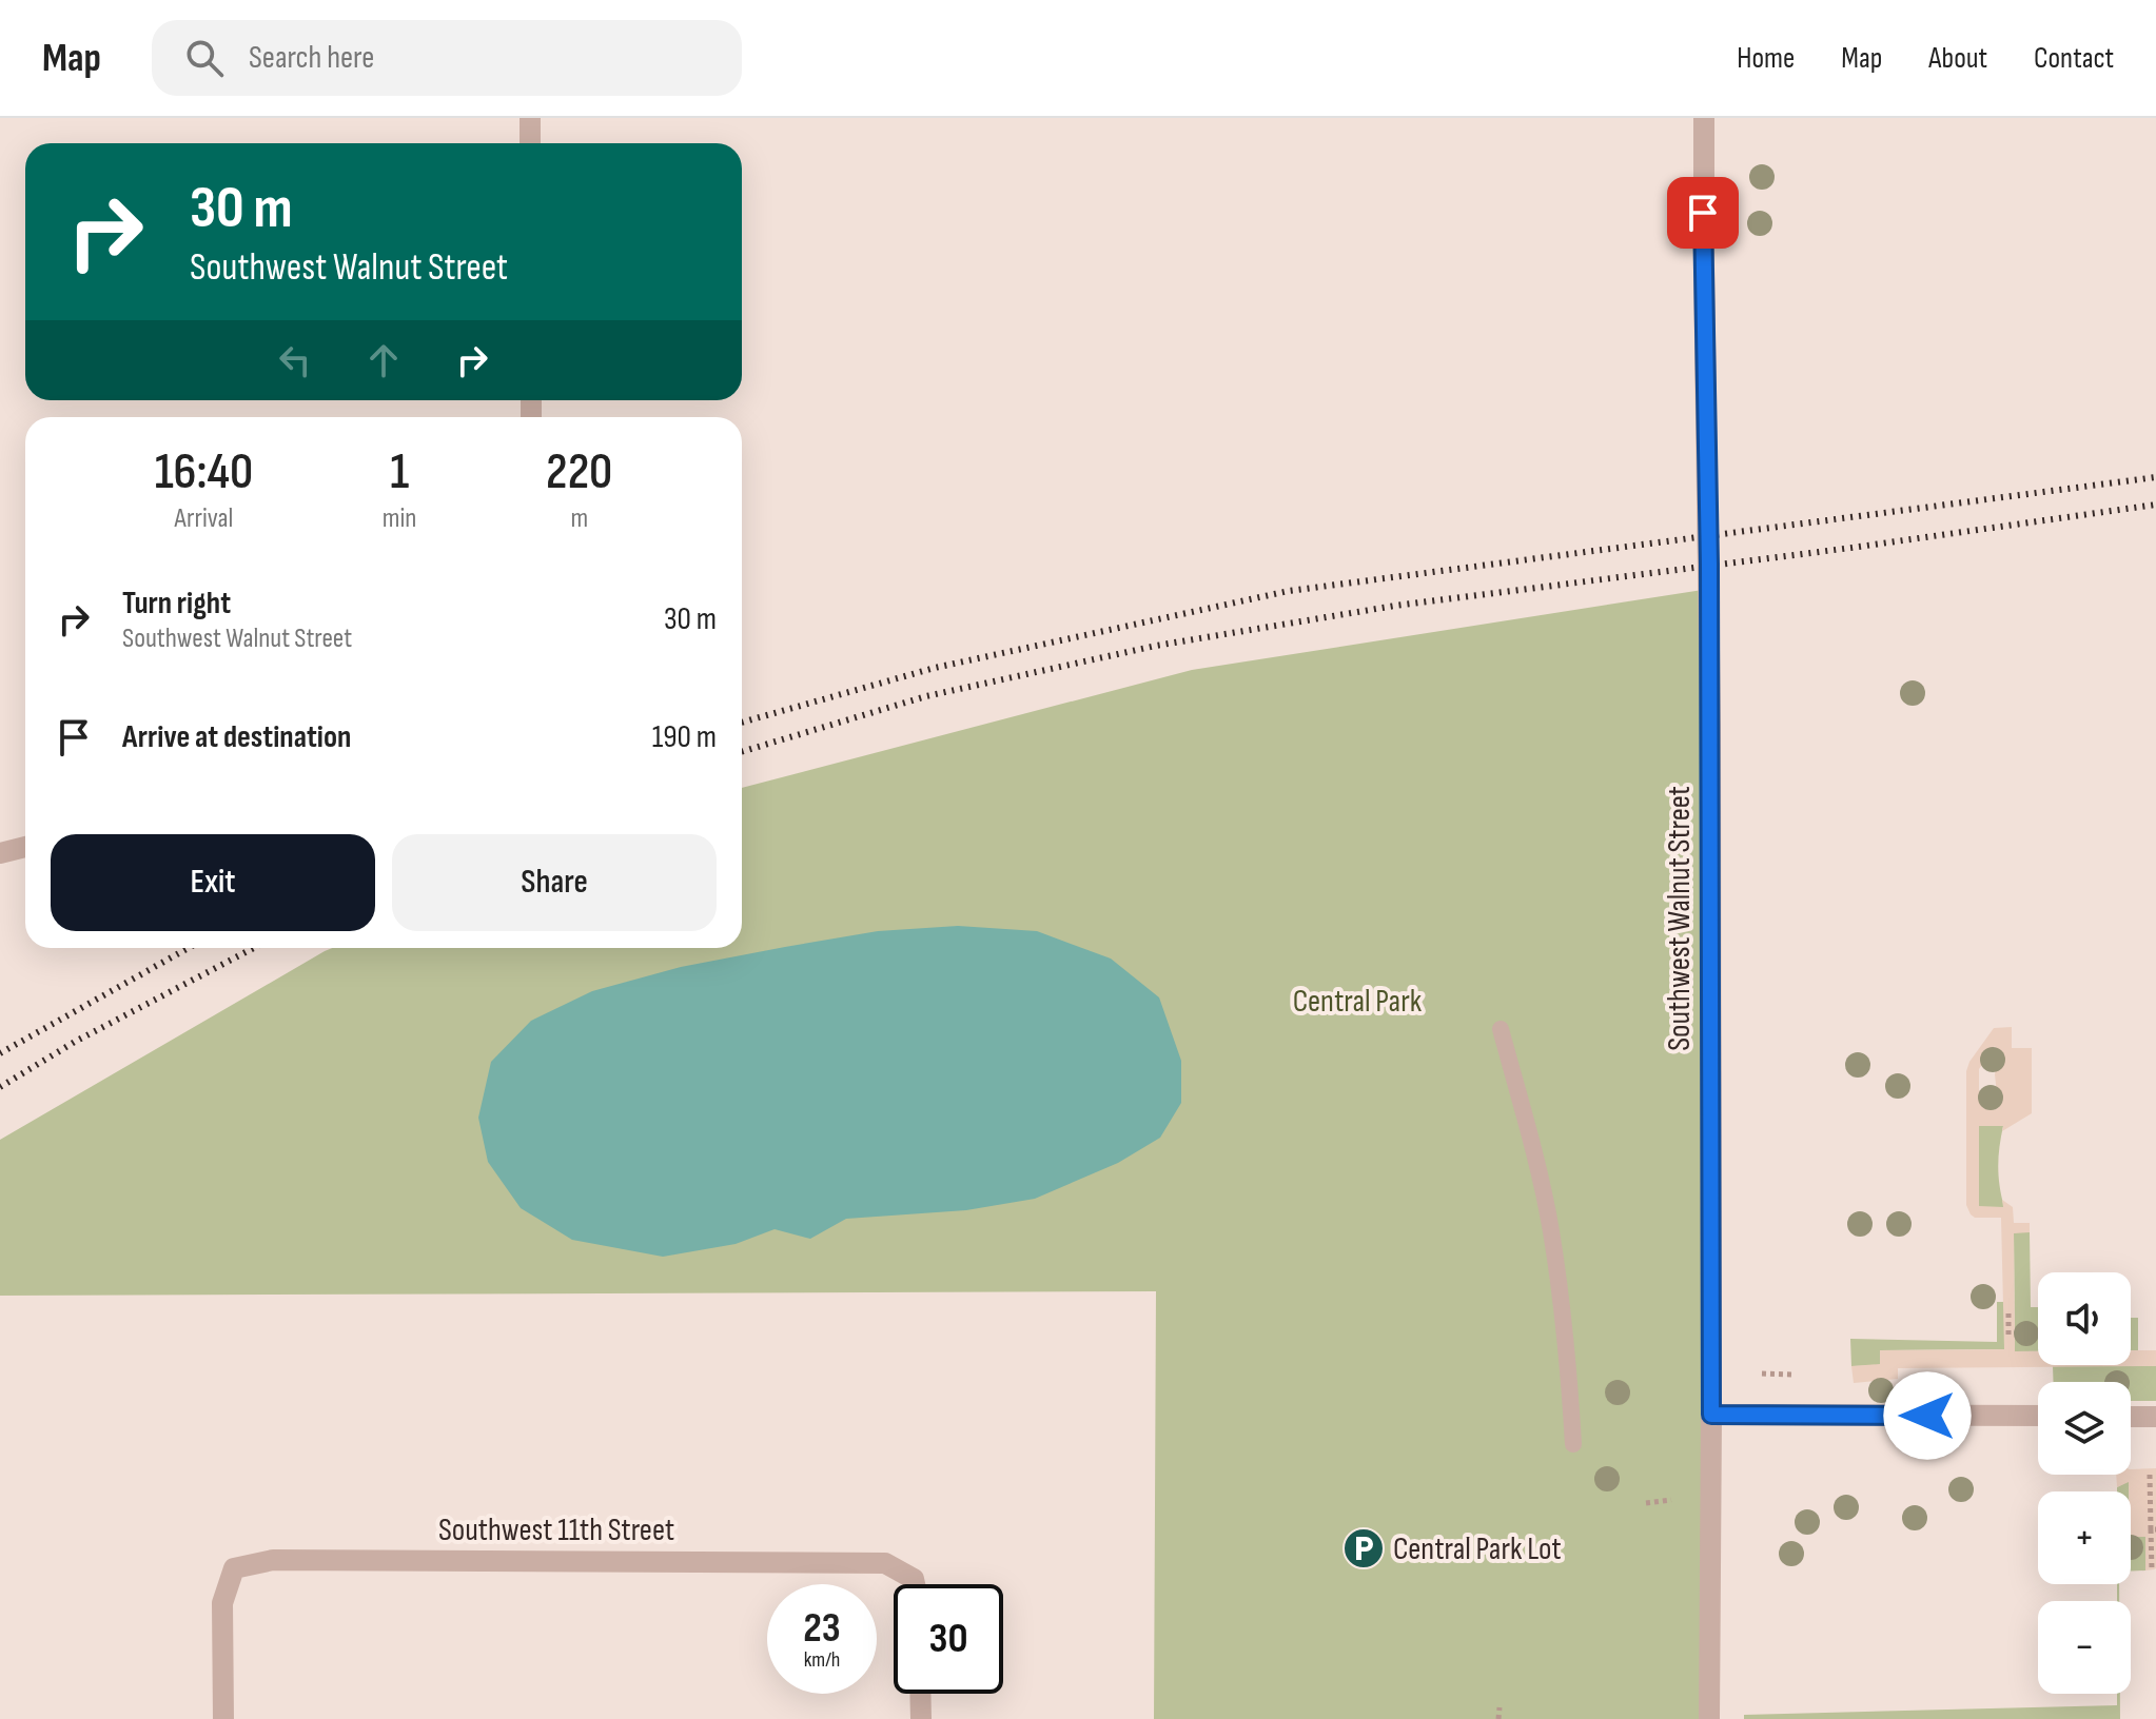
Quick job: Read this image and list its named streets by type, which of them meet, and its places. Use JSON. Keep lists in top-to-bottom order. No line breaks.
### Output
{"streets":{"street":["Southwest Walnut Street","Southwest 11th Street"]},"parks":["Central Park"],"places":{"parking":["Central Park Lot"]},"page":{"header":"Map","search":"Search here","nav":["Home","Map","About","Contact"],"turn":["30 m","Southwest Walnut Street"],"eta":["16:40","Arrival","1","min","220","m"],"list":[{"name":"Turn right","note":"Southwest Walnut Street","value":"30 m"},{"name":"Arrive at destination","value":"190 m"}],"buttons":["Exit","Share"],"map_buttons":["+","−"],"speed":"23 km/h","limit":"30"}}
